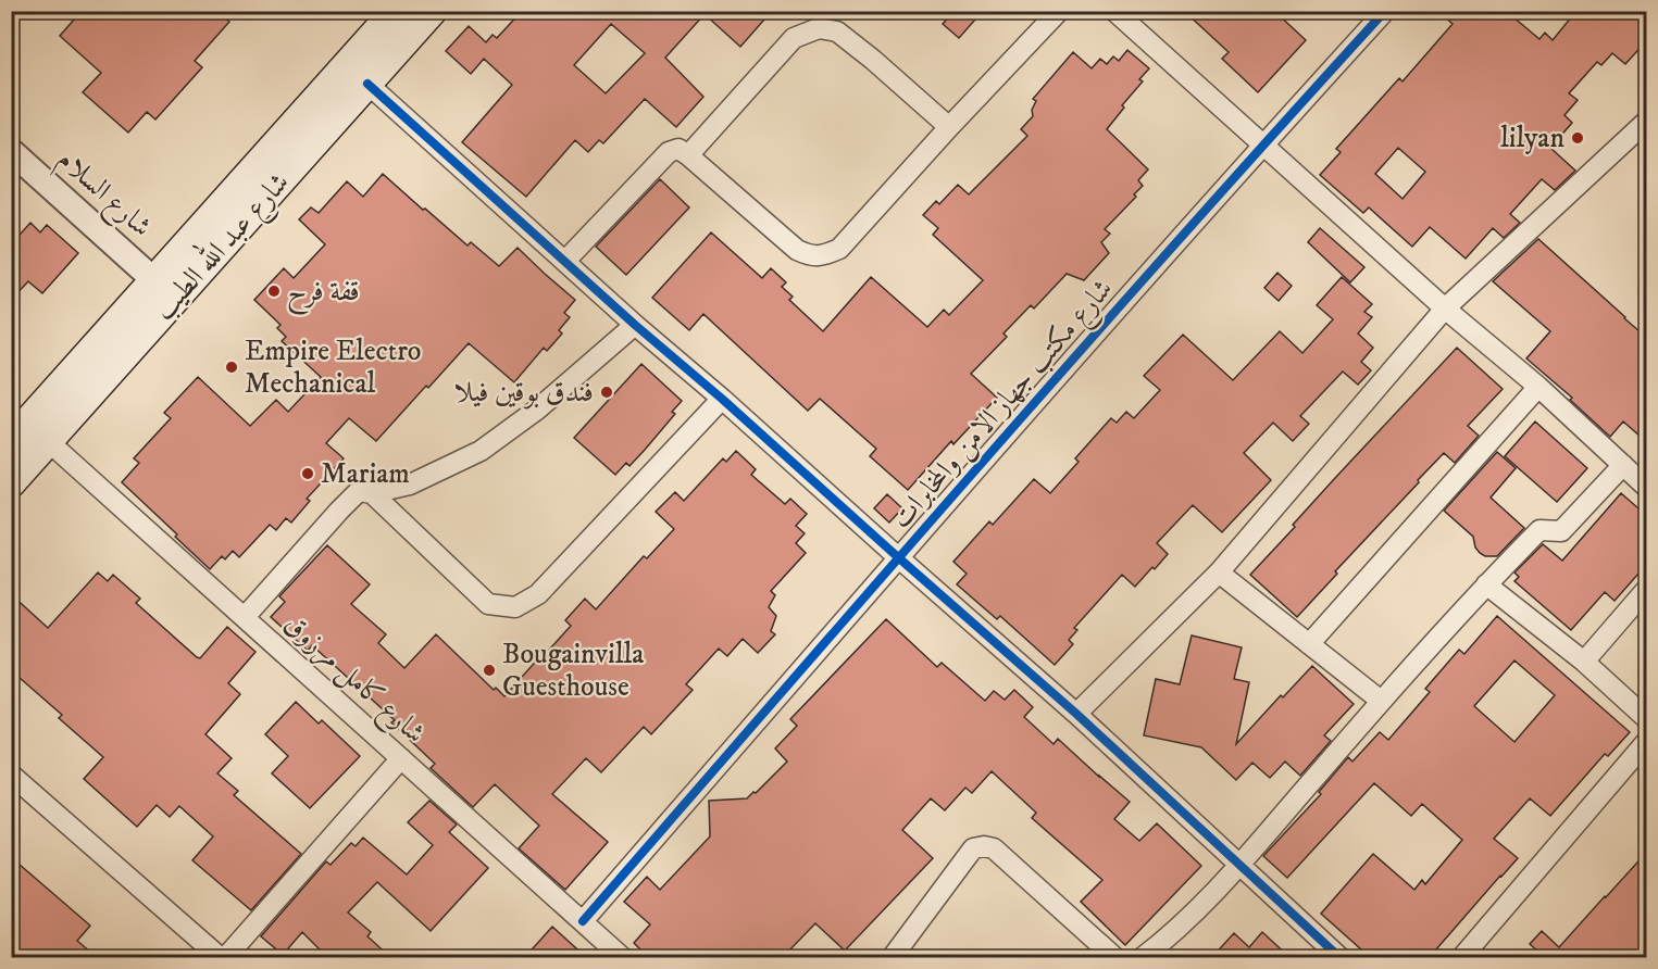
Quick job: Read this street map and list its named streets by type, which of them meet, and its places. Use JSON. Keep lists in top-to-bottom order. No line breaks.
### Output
{"streets":{"main road":["شارع عبد الله الطيب"],"street":["شارع السلام","شارع مكتب جهاز الامن والمخابرات","شارع كامل مرزوق"]},"crossings":[["شارع السلام","شارع عبد الله الطيب"],["شارع عبد الله الطيب","شارع كامل مرزوق"],["شارع مكتب جهاز الامن والمخابرات","شارع كامل مرزوق"]],"places":["lilyan","قفة فرح","Empire Electro Mechanical","فندق بوقين فيلا","Mariam","Bougainvilla Guesthouse"]}
